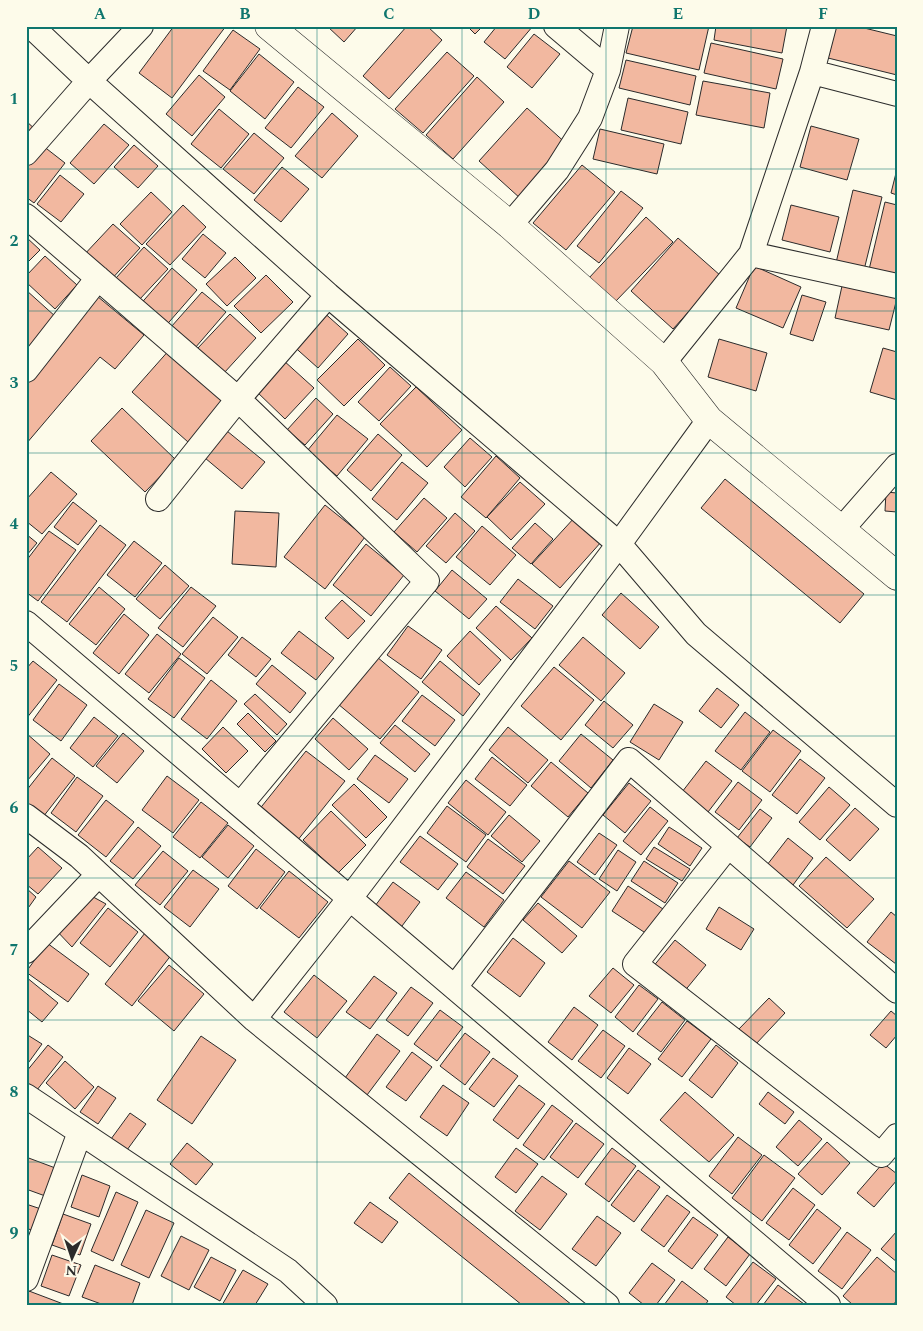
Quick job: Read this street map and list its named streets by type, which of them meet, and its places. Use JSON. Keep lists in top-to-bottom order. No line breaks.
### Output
{"north":"bottom","grid":{"columns":["A","B","C","D","E","F"],"rows":["1","2","3","4","5","6","7","8","9"]}}
